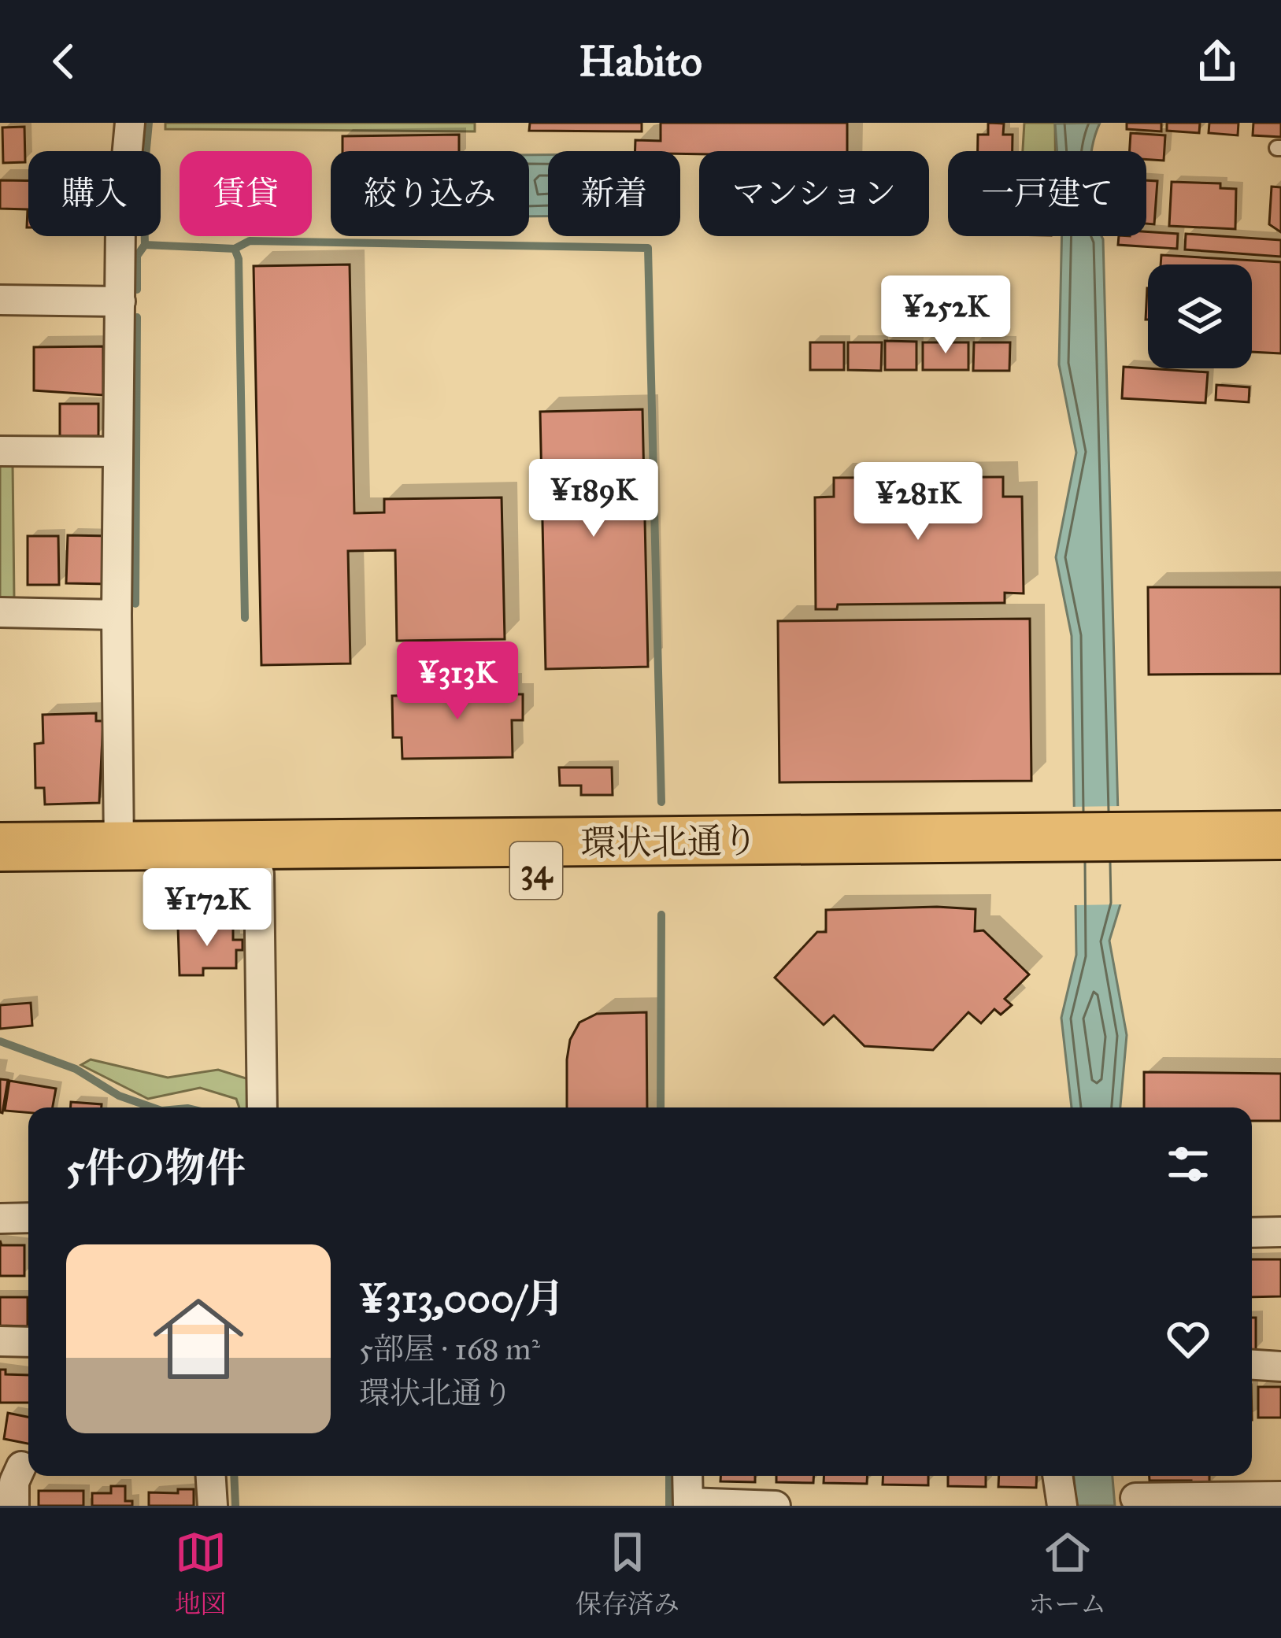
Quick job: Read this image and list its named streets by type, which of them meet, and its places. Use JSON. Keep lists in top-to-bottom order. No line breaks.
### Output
{"streets":{"highway":["環状北通り","34"]},"page":{"header":"Habito","chip":["購入","賃貸","絞り込み","新着","マンション","一戸建て"],"price":["¥252K","¥189K","¥281K","¥313K","¥172K"],"heading":"5件の物件","list":[{"name":"¥313,000/月","note":"5部屋 · 168 m² · 環状北通り"}],"tabs":["地図","保存済み","ホーム"]}}
